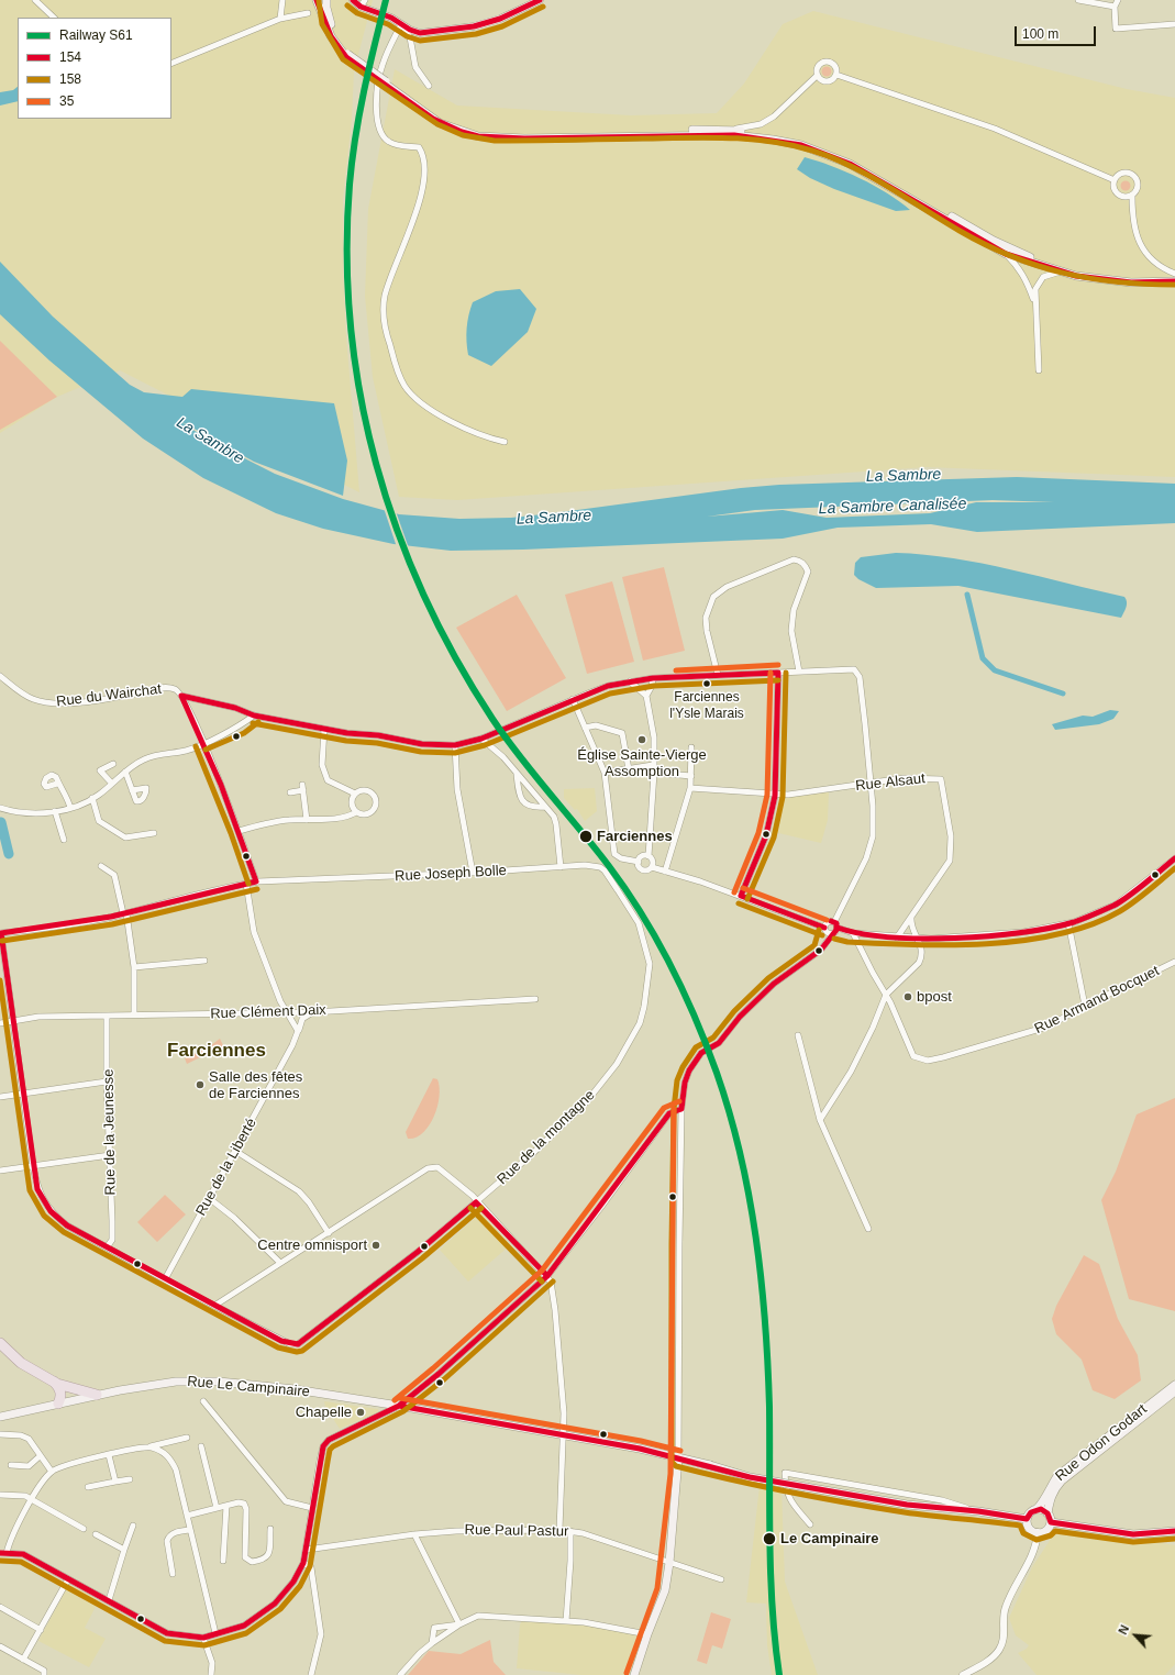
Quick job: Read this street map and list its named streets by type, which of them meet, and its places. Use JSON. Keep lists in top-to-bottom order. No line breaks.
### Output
{"streets":{"main road":["Rue Le Campinaire","Rue Odon Godart"],"street":["Rue du Wairchat","Rue Alsaut","Rue Joseph Bolle","Rue Armand Bocquet","Rue Clément Daix","Rue de la Jeunesse","Rue de la montagne","Rue de la Liberté","Rue Paul Pastur"]},"crossings":[["Rue du Wairchat","Rue Joseph Bolle"],["Rue Joseph Bolle","Rue de la montagne"],["Rue Clément Daix","Rue de la Jeunesse"],["Rue Clément Daix","Rue de la Liberté"],["Rue Le Campinaire","Rue Odon Godart"]],"districts":["Farciennes"],"water":["La Sambre","La Sambre Canalisée"],"places":["Farciennes l'Ysle Marais","Église Sainte-Vierge Assomption","Farciennes","bpost","Salle des fêtes de Farciennes","Centre omnisport","Chapelle","Le Campinaire"],"lines":["rail line S61","transit line 154","transit line 158","transit line 35"],"legend":["Railway S61","154","158","35"],"scale_bar":"100 m","north":"top left"}
